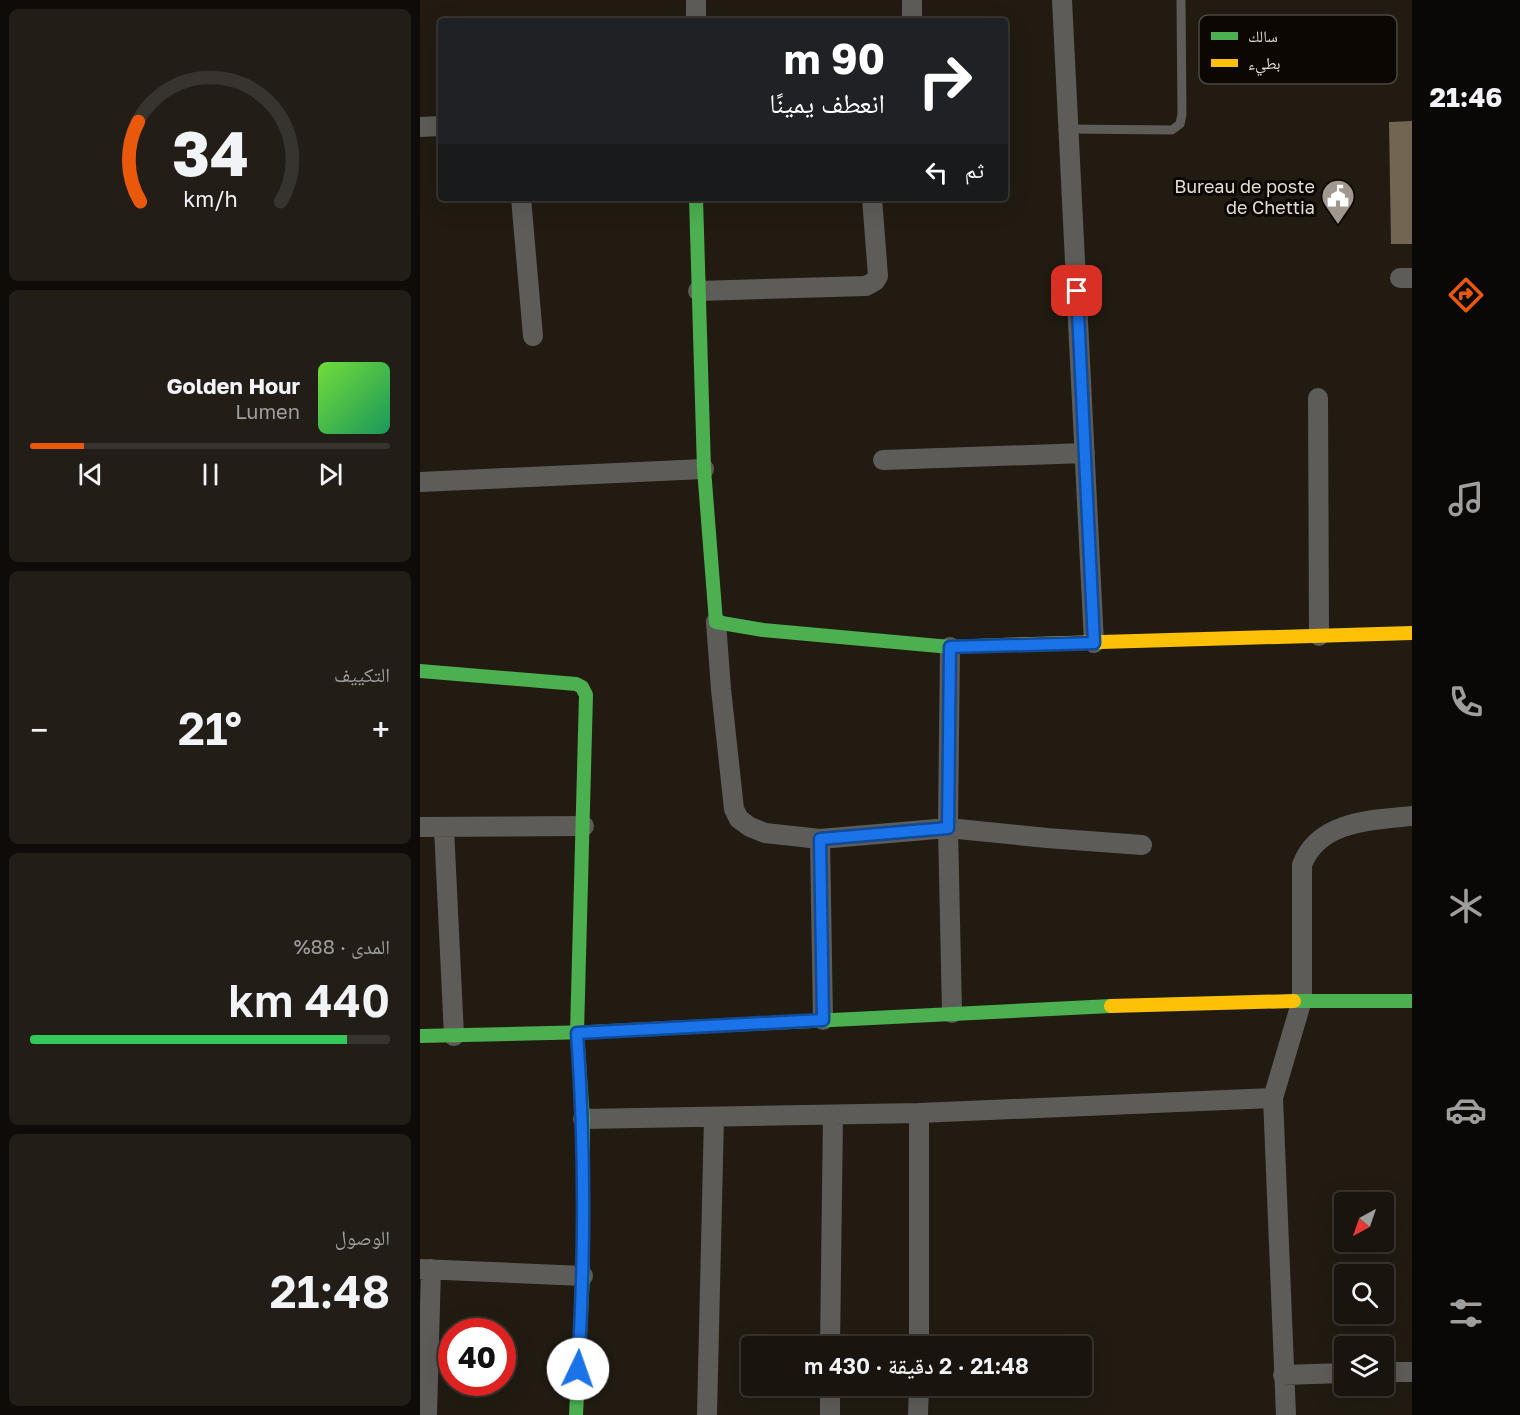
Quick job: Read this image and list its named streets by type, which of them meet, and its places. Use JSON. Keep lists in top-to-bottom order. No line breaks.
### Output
{"places":{"public building":["Bureau de poste de Chettia"]},"legend":["سالك","بطيء"],"north":"bottom left","page":{"tabs":"21:46","turn":["90 m","انعطف يمينًا"],"then":"ثم","song":["Golden Hour","Lumen"],"tile":["التكييف",["المدى · 88%","440 km"],["الوصول","21:48"]],"heat":["−","21°","+"],"limit":"40","trip":"21:48 · 2 دقيقة · 430 m","gauge":["34","km/h"]}}
